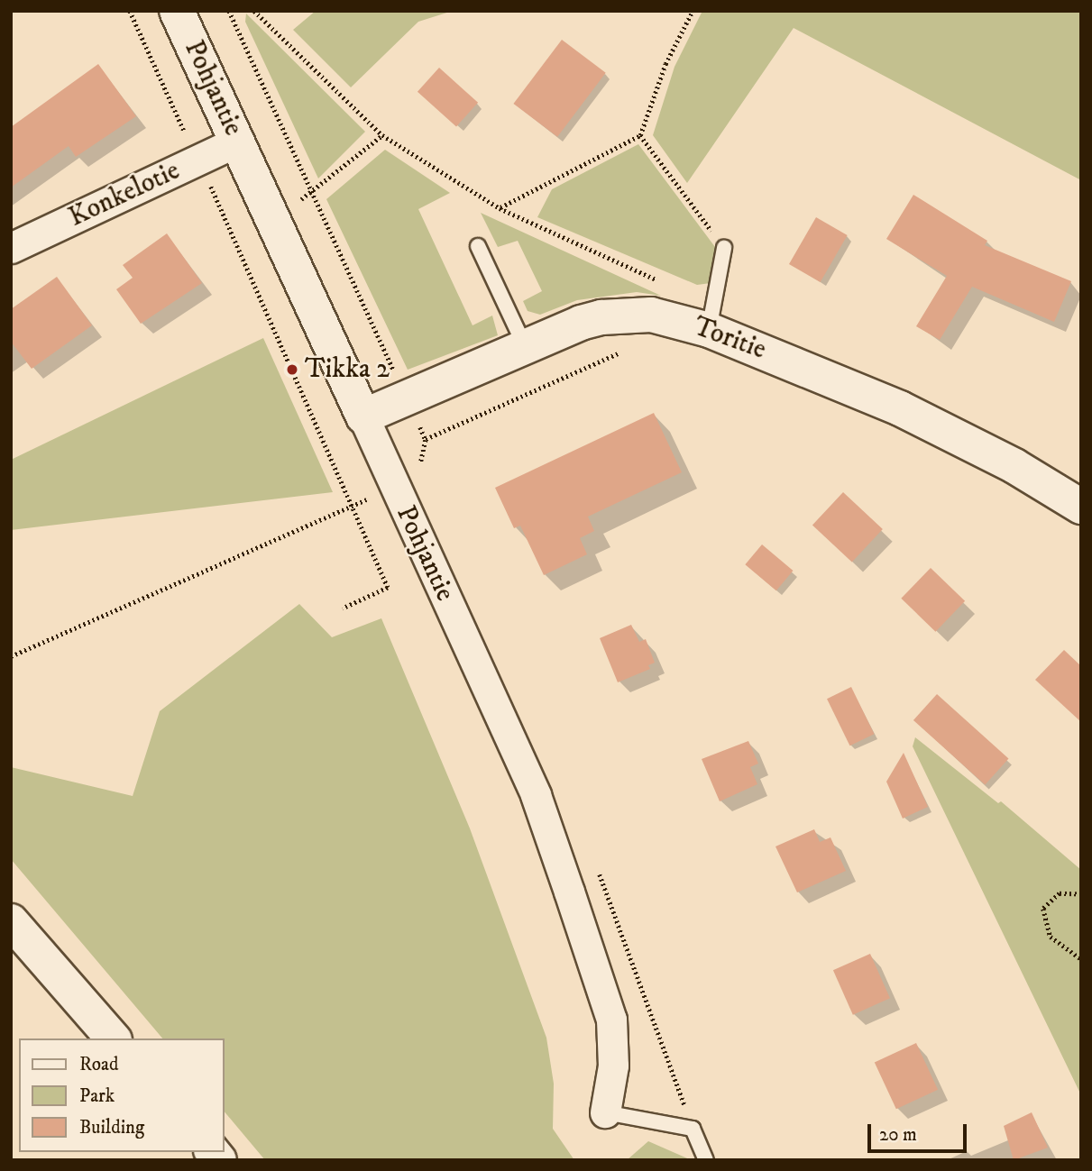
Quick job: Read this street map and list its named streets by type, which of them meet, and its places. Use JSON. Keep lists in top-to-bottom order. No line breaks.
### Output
{"streets":{"street":["Pohjantie","Konkelotie","Toritie"]},"crossings":[["Pohjantie","Konkelotie"],["Pohjantie","Toritie"]],"places":["Tikka 2"],"legend":["Road","Park","Building"],"scale_bar":"20 m"}
